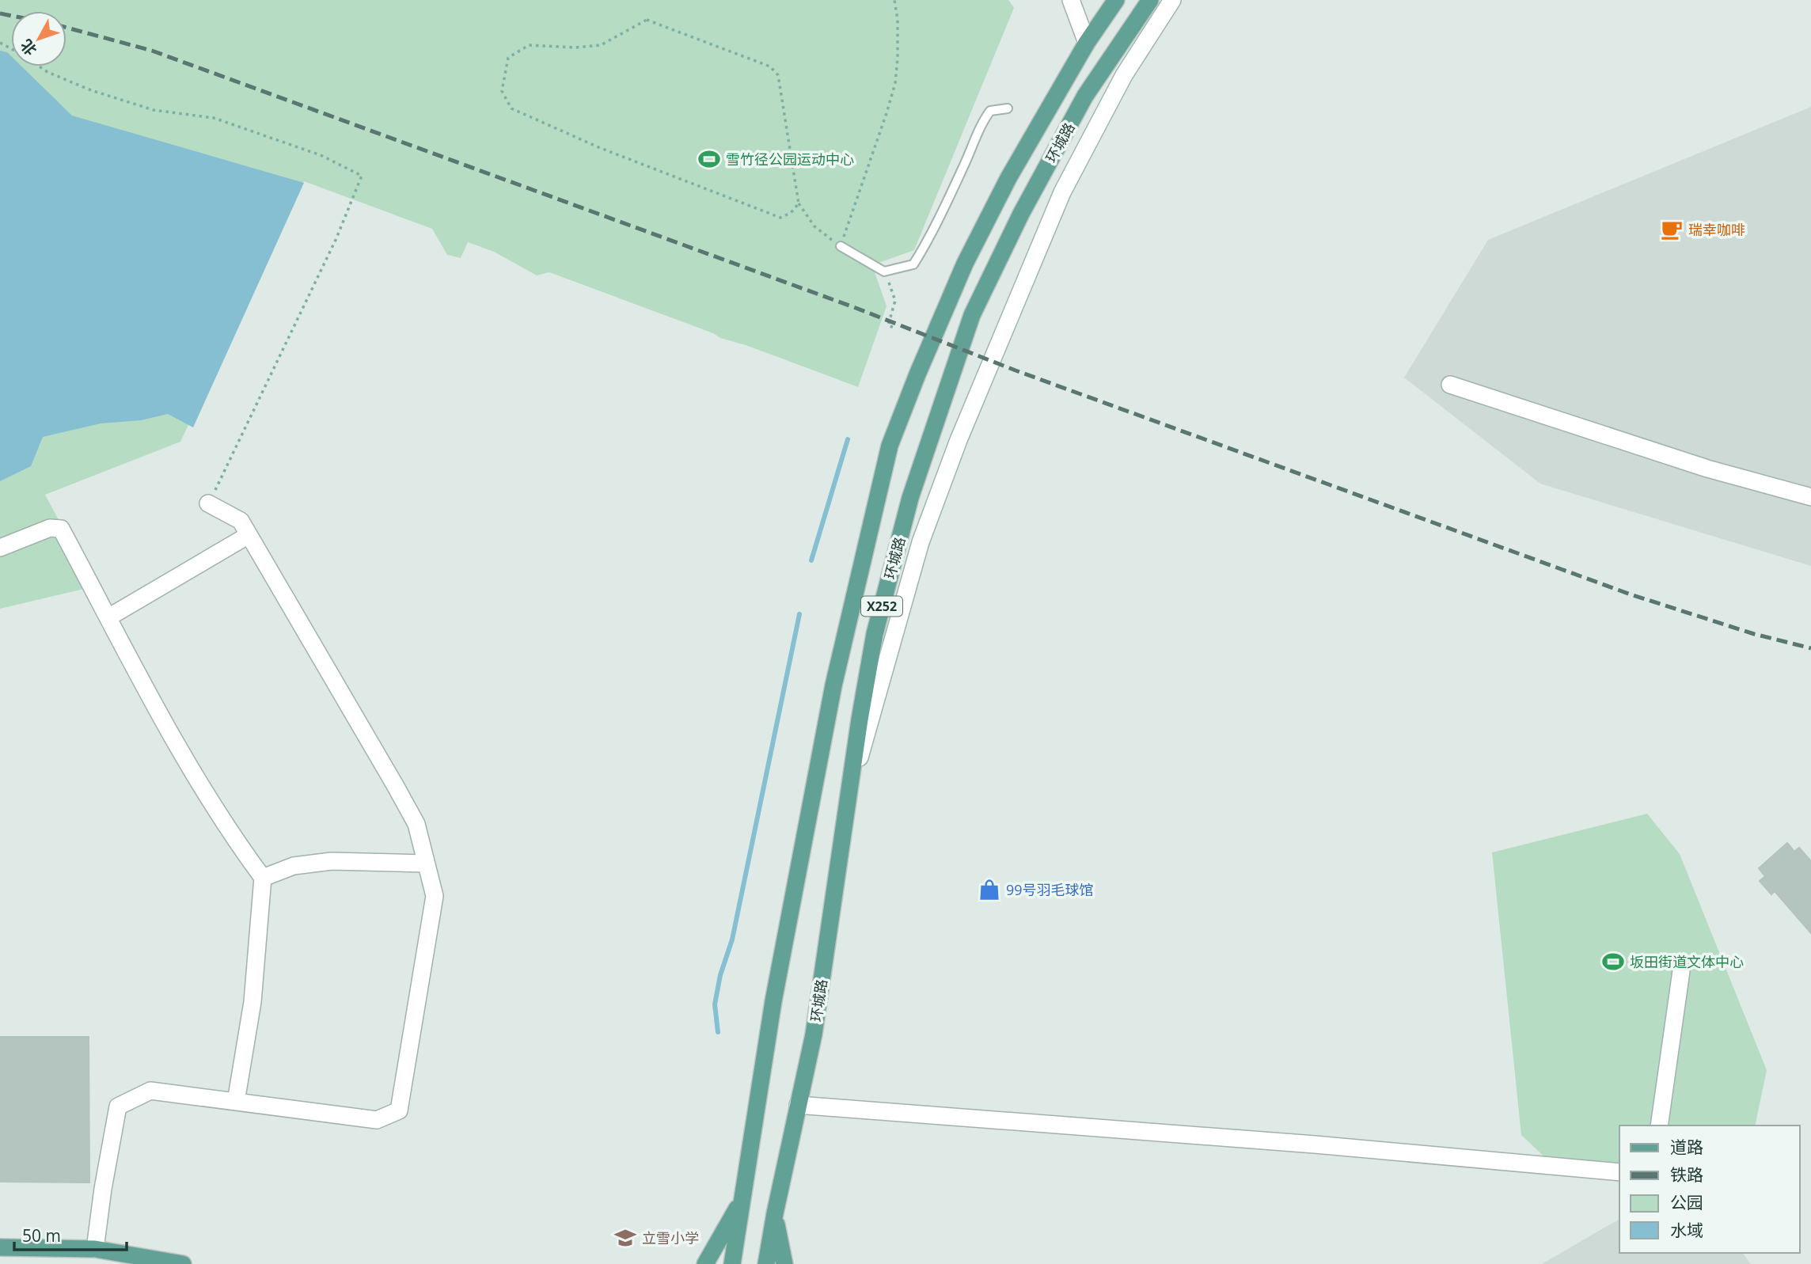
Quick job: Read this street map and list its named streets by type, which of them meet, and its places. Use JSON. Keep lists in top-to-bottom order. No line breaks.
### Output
{"streets":{"main road":["环城路","X252"]},"places":{"sports":["雪竹径公园运动中心","坂田街道文体中心"],"cafe":["瑞幸咖啡"],"shop":["99号羽毛球馆"],"school or university":["立雪小学"]},"legend":["道路","铁路","公园","水域"],"scale_bar":"50 m","north":"bottom left"}
